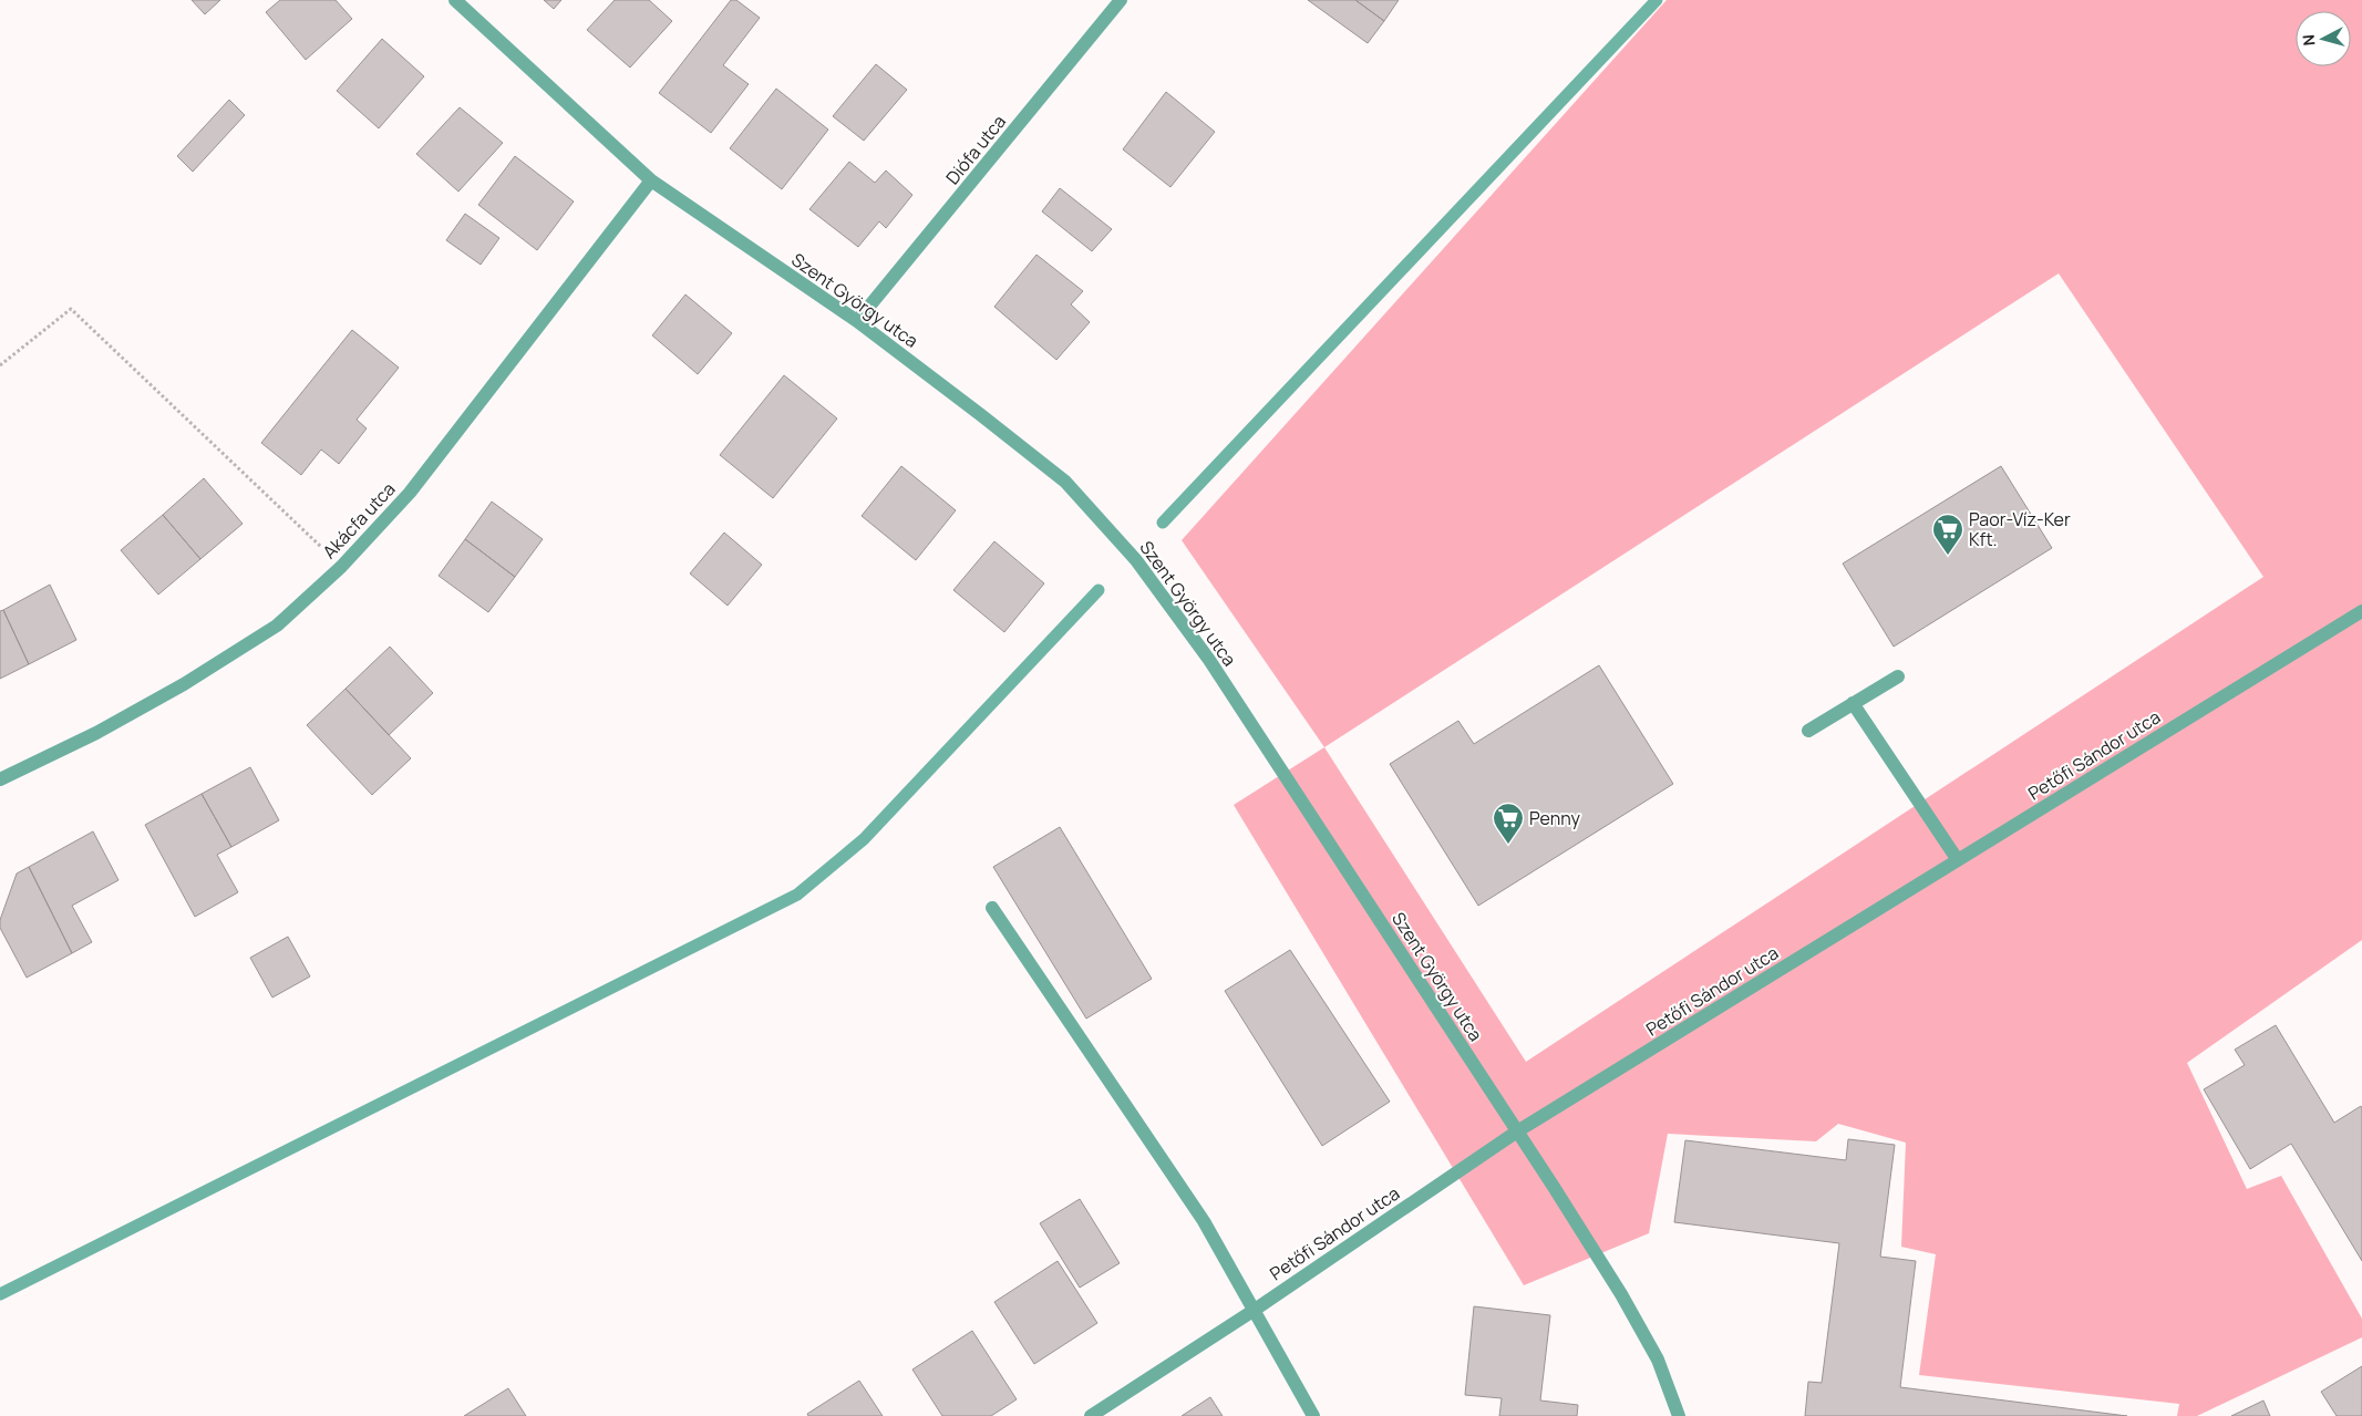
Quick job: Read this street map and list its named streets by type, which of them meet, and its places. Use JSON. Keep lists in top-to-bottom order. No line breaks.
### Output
{"streets":{"street":["Diófa utca","Szent György utca","Akácfa utca","Petőfi Sándor utca"]},"crossings":[["Diófa utca","Szent György utca"],["Szent György utca","Akácfa utca"],["Szent György utca","Petőfi Sándor utca"]],"places":{"supermarket":["Paor-Víz-Ker Kft.","Penny"]},"north":"left"}
